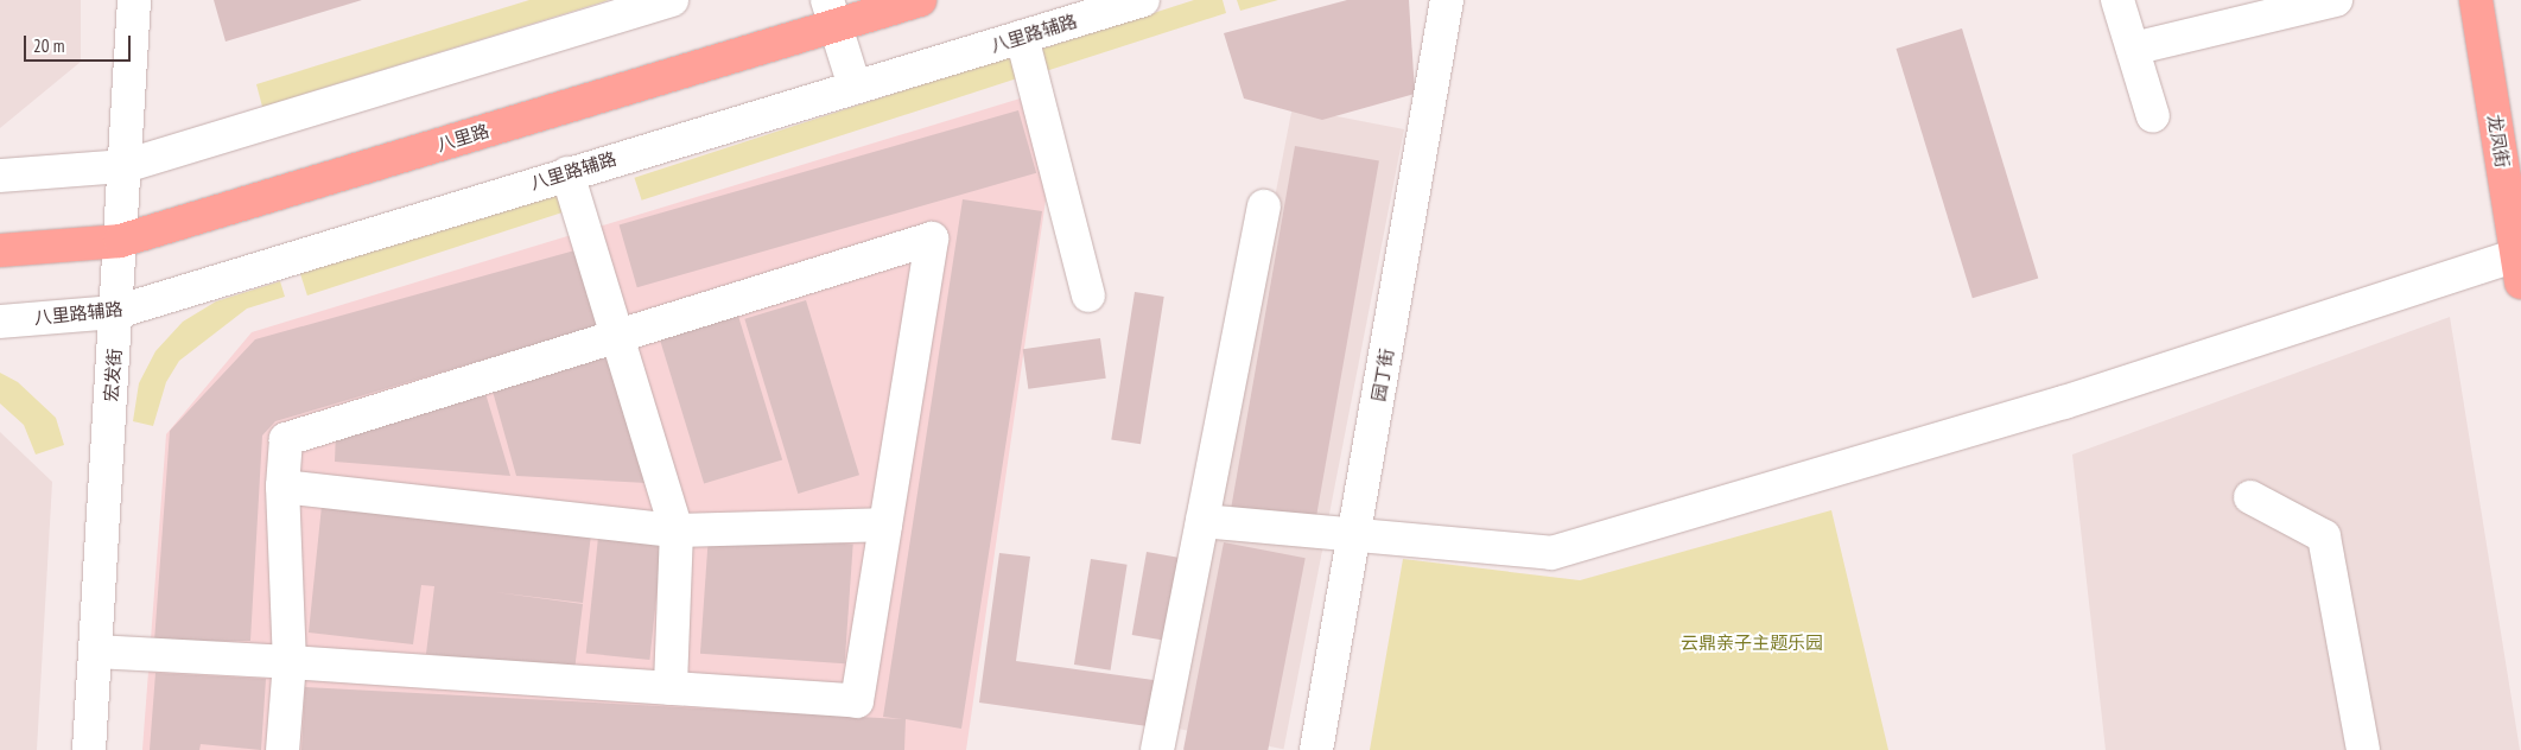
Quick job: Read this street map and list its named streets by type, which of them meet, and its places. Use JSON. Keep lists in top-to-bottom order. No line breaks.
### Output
{"streets":{"main road":["八里路","龙凤街"],"street":["八里路辅路","宏发街","园丁街"]},"crossings":[["八里路辅路","宏发街"],["八里路","宏发街"]],"parks":["云鼎亲子主题乐园"],"scale_bar":"20 m"}
